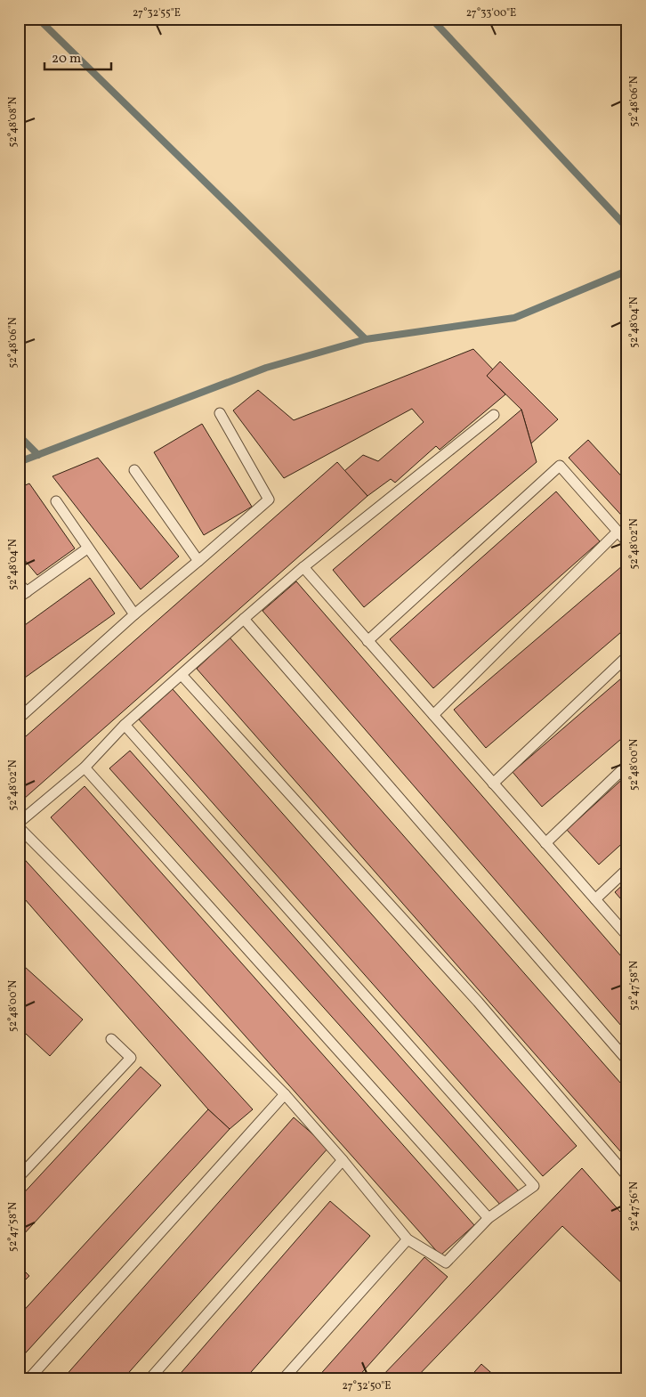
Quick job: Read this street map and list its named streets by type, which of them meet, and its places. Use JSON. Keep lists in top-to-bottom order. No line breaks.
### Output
{"scale_bar":"20 m","coordinates":["27°32'55\"E","27°33'00\"E","52°48'06\"N","52°48'08\"N","52°48'04\"N","52°48'02\"N","52°48'00\"N","52°47'58\"N","52°47'56\"N","27°32'50\"E"]}
